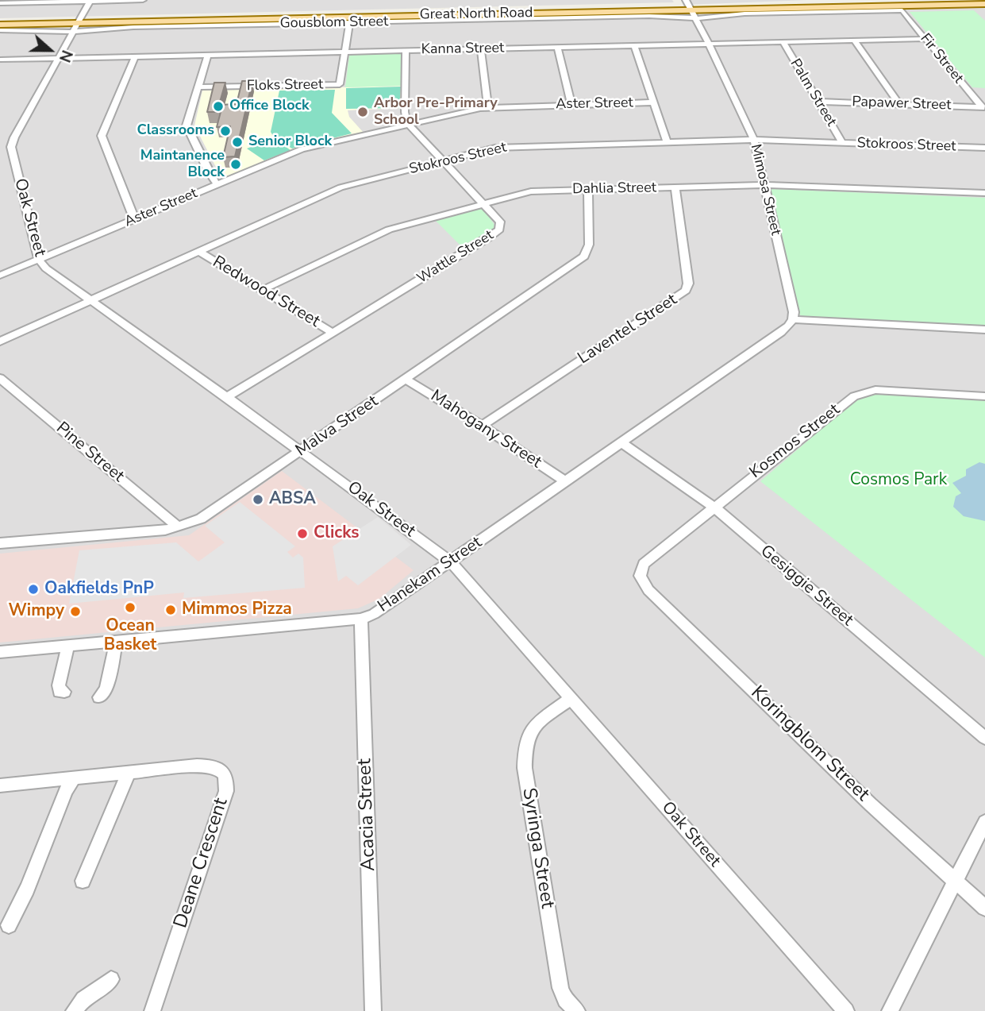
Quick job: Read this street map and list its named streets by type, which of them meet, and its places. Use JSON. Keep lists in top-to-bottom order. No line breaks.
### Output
{"streets":{"main road":["Great North Road"],"street":["Gousblom Street","Kanna Street","Fir Street","Floks Street","Palm Street","Aster Street","Papawer Street","Stokroos Street","Dahlia Street","Mimosa Street","Oak Street","Wattle Street","Redwood Street","Laventel Street","Malva Street","Mahogany Street","Kosmos Street","Pine Street","Hanekam Street","Gesiggie Street","Koringblom Street","Acacia Street","Syringa Street","Deane Crescent"]},"crossings":[["Great North Road","Gousblom Street"],["Great North Road","Mimosa Street"],["Great North Road","Oak Street"],["Gousblom Street","Fir Street"],["Gousblom Street","Mimosa Street"],["Gousblom Street","Oak Street"],["Kanna Street","Fir Street"],["Kanna Street","Floks Street"],["Kanna Street","Palm Street"],["Kanna Street","Mimosa Street"],["Kanna Street","Oak Street"],["Fir Street","Papawer Street"],["Palm Street","Papawer Street"],["Palm Street","Stokroos Street"],["Aster Street","Oak Street"],["Aster Street","Wattle Street"],["Stokroos Street","Mimosa Street"],["Stokroos Street","Oak Street"],["Stokroos Street","Wattle Street"],["Stokroos Street","Redwood Street"],["Dahlia Street","Mimosa Street"],["Dahlia Street","Wattle Street"],["Dahlia Street","Redwood Street"],["Dahlia Street","Laventel Street"],["Dahlia Street","Malva Street"],["Mimosa Street","Hanekam Street"],["Oak Street","Wattle Street"],["Oak Street","Malva Street"],["Oak Street","Hanekam Street"],["Oak Street","Syringa Street"],["Wattle Street","Redwood Street"],["Laventel Street","Mahogany Street"],["Malva Street","Mahogany Street"],["Malva Street","Pine Street"],["Mahogany Street","Hanekam Street"],["Kosmos Street","Gesiggie Street"],["Kosmos Street","Koringblom Street"],["Hanekam Street","Gesiggie Street"],["Hanekam Street","Acacia Street"]],"parks":["Cosmos Park"],"places":["Office Block","Arbor Pre-Primary School","Classrooms","Senior Block","Maintanence Block","ABSA","Clicks","Oakfields PnP","Ocean Basket","Mimmos Pizza","Wimpy"],"north":"right"}
